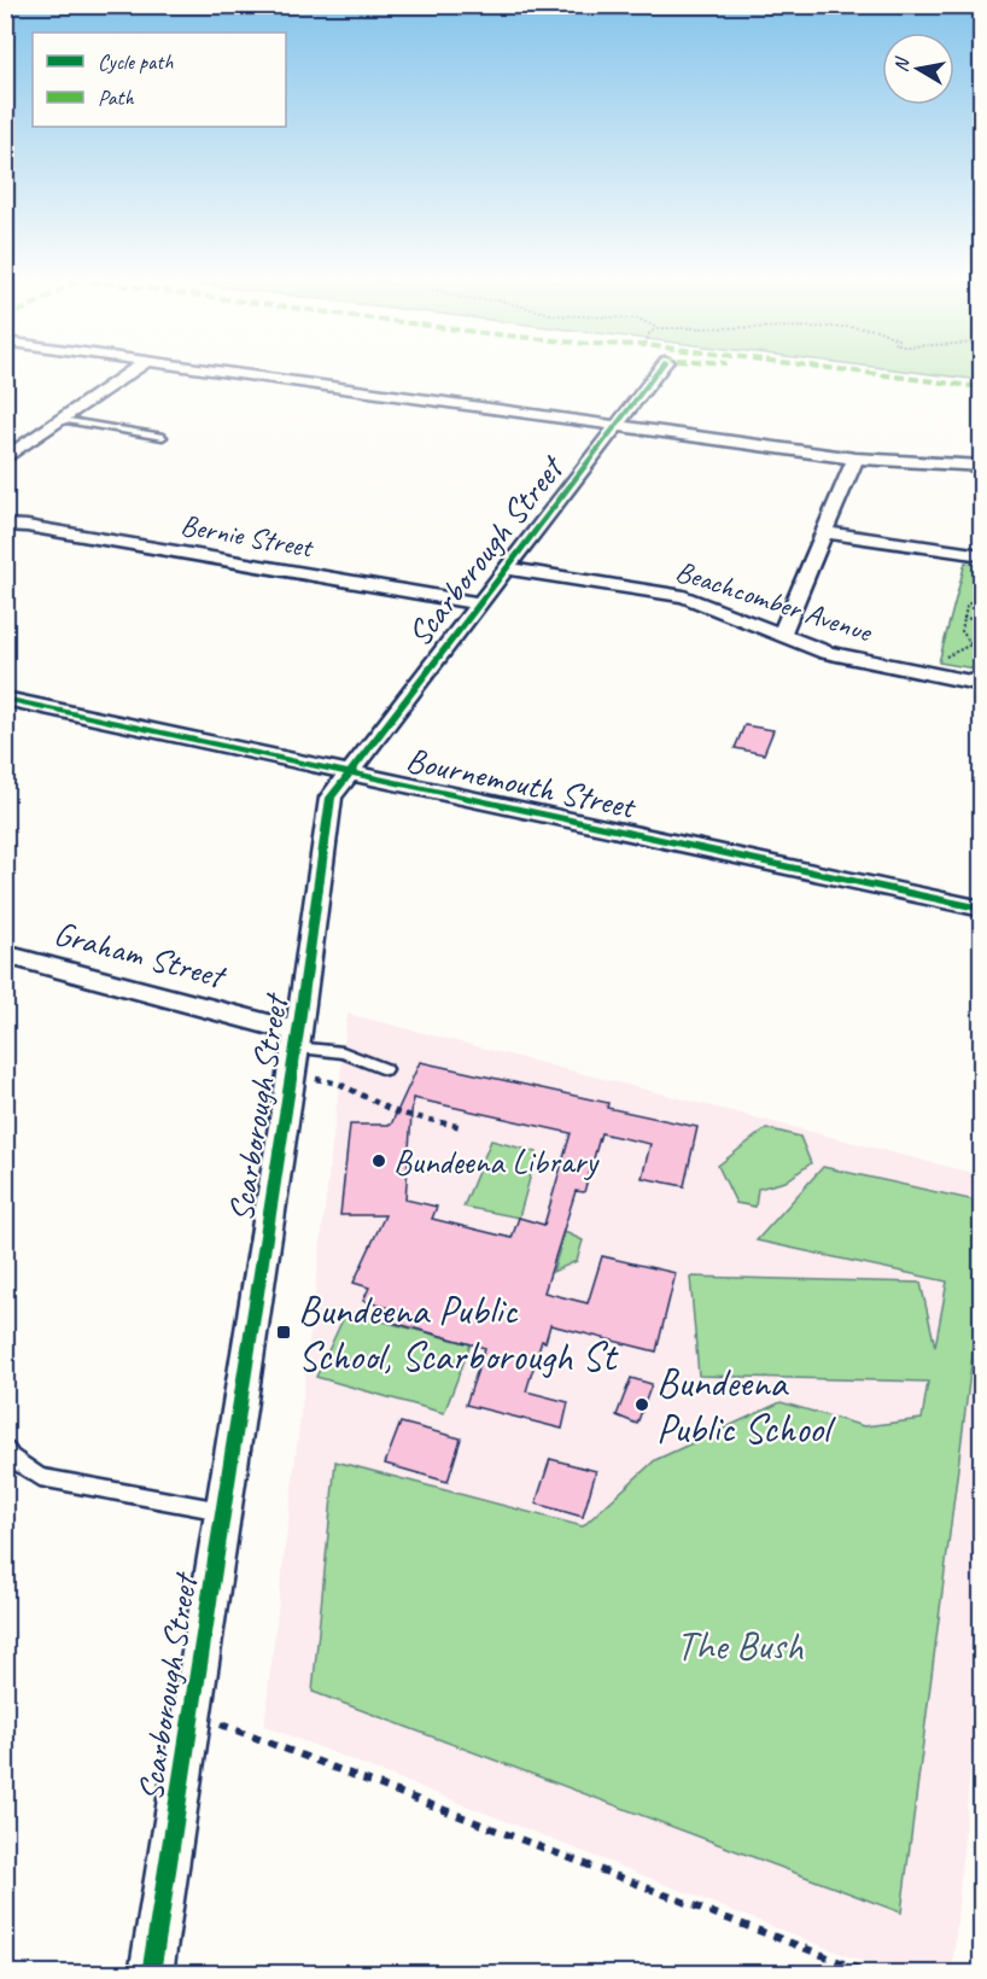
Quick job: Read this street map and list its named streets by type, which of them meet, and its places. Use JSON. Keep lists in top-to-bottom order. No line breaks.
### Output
{"streets":{"street":["Bernie Street","Scarborough Street","Beachcomber Avenue","Bournemouth Street","Graham Street"]},"crossings":[["Bernie Street","Scarborough Street"],["Scarborough Street","Beachcomber Avenue"],["Scarborough Street","Bournemouth Street"],["Scarborough Street","Graham Street"]],"parks":["The Bush"],"places":{"other":["Bundeena Library","Bundeena Public School"],"transit":["Bundeena Public School, Scarborough St"]},"legend":["Cycle path","Path"],"north":"left"}
